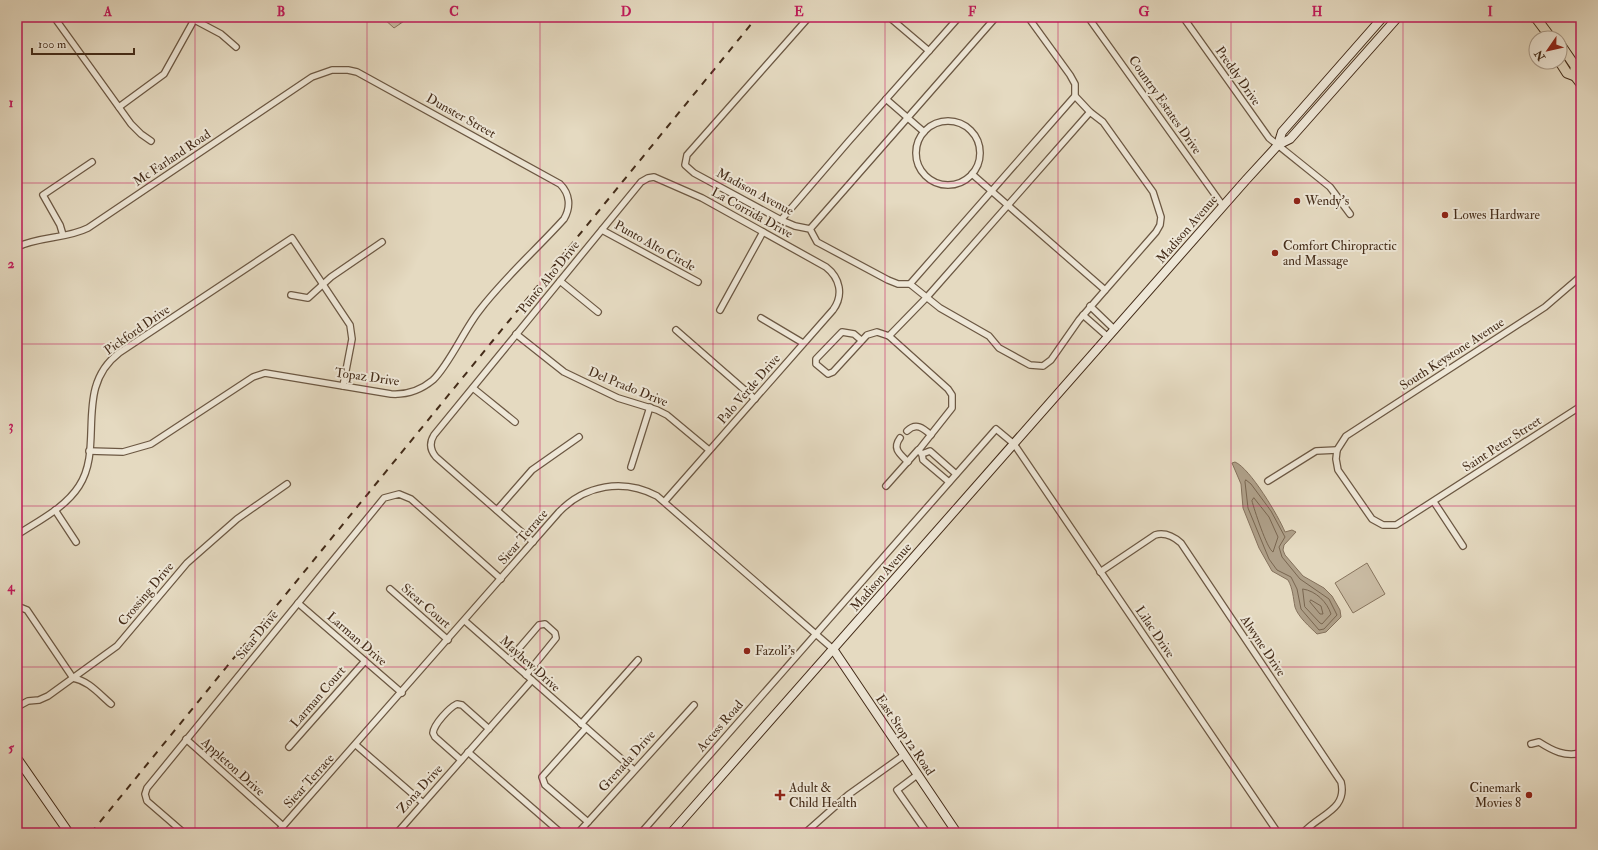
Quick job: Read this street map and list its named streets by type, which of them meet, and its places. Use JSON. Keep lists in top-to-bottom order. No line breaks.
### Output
{"streets":{"main road":["Madison Avenue","East Stop 12 Road"],"street":["Preddy Drive","Country Estates Drive","Dunster Street","Mc Farland Road","La Corrida Drive","Punto Alto Circle","Punto Alto Drive","Pickford Drive","South Keystone Avenue","Topaz Drive","Del Prado Drive","Palo Verde Drive","Saint Peter Street","Siear Terrace","Crossing Drive","Siear Court","Lilac Drive","Siear Drive","Larman Drive","Alwyne Drive","Mayhew Drive","Larman Court","Access Road","Grenada Drive","Appleton Drive","Zona Drive"]},"crossings":[["Preddy Drive","Madison Avenue"],["Country Estates Drive","Madison Avenue"],["Dunster Street","Mc Farland Road"],["Dunster Street","Topaz Drive"],["Madison Avenue","Siear Terrace"],["Madison Avenue","Lilac Drive"],["Madison Avenue","East Stop 12 Road"],["La Corrida Drive","Punto Alto Drive"],["La Corrida Drive","Palo Verde Drive"],["Punto Alto Circle","Punto Alto Drive"],["Punto Alto Drive","Del Prado Drive"],["Pickford Drive","Topaz Drive"],["South Keystone Avenue","Saint Peter Street"],["Del Prado Drive","Palo Verde Drive"],["Palo Verde Drive","Siear Terrace"],["Siear Terrace","Siear Court"],["Siear Terrace","Siear Drive"],["Siear Terrace","Larman Drive"],["Siear Terrace","Mayhew Drive"],["Siear Terrace","Access Road"],["Siear Terrace","East Stop 12 Road"],["Siear Terrace","Appleton Drive"],["Lilac Drive","Alwyne Drive"],["Lilac Drive","Access Road"],["Siear Drive","Larman Drive"],["Siear Drive","Appleton Drive"],["Larman Drive","Larman Court"],["Mayhew Drive","Grenada Drive"],["Mayhew Drive","Zona Drive"]],"places":{"other":["Wendy's","Lowes Hardware","Comfort Chiropractic and Massage","Fazoli's","Cinemark Movies 8"],"health":["Adult & Child Health"]},"scale_bar":"100 m","north":"bottom left","grid":{"columns":["A","B","C","D","E","F","G","H","I"],"rows":["1","2","3","4","5"]}}
